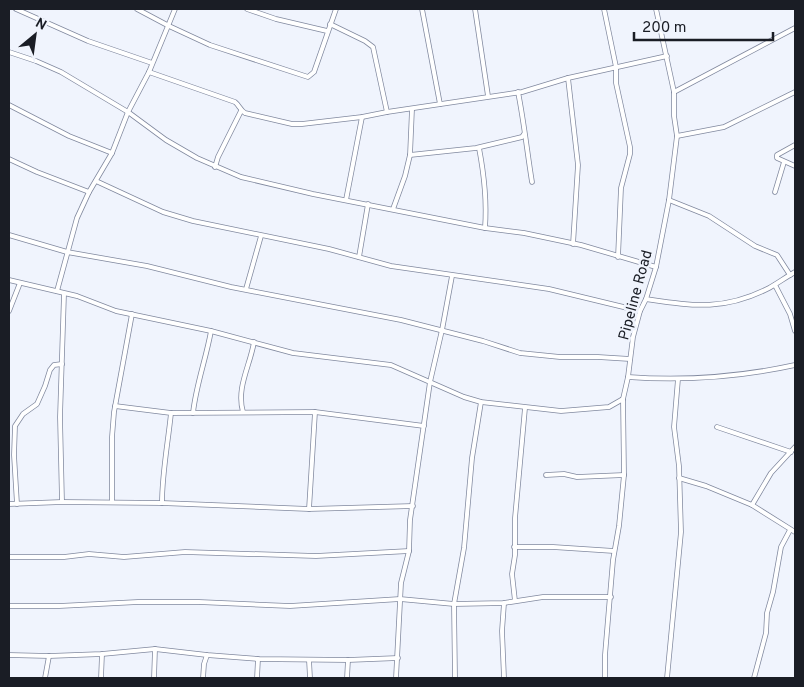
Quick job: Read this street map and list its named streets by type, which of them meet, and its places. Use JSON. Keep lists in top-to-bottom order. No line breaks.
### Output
{"streets":{"street":["Pipeline Road"]},"scale_bar":"200 m","north":"top right"}
